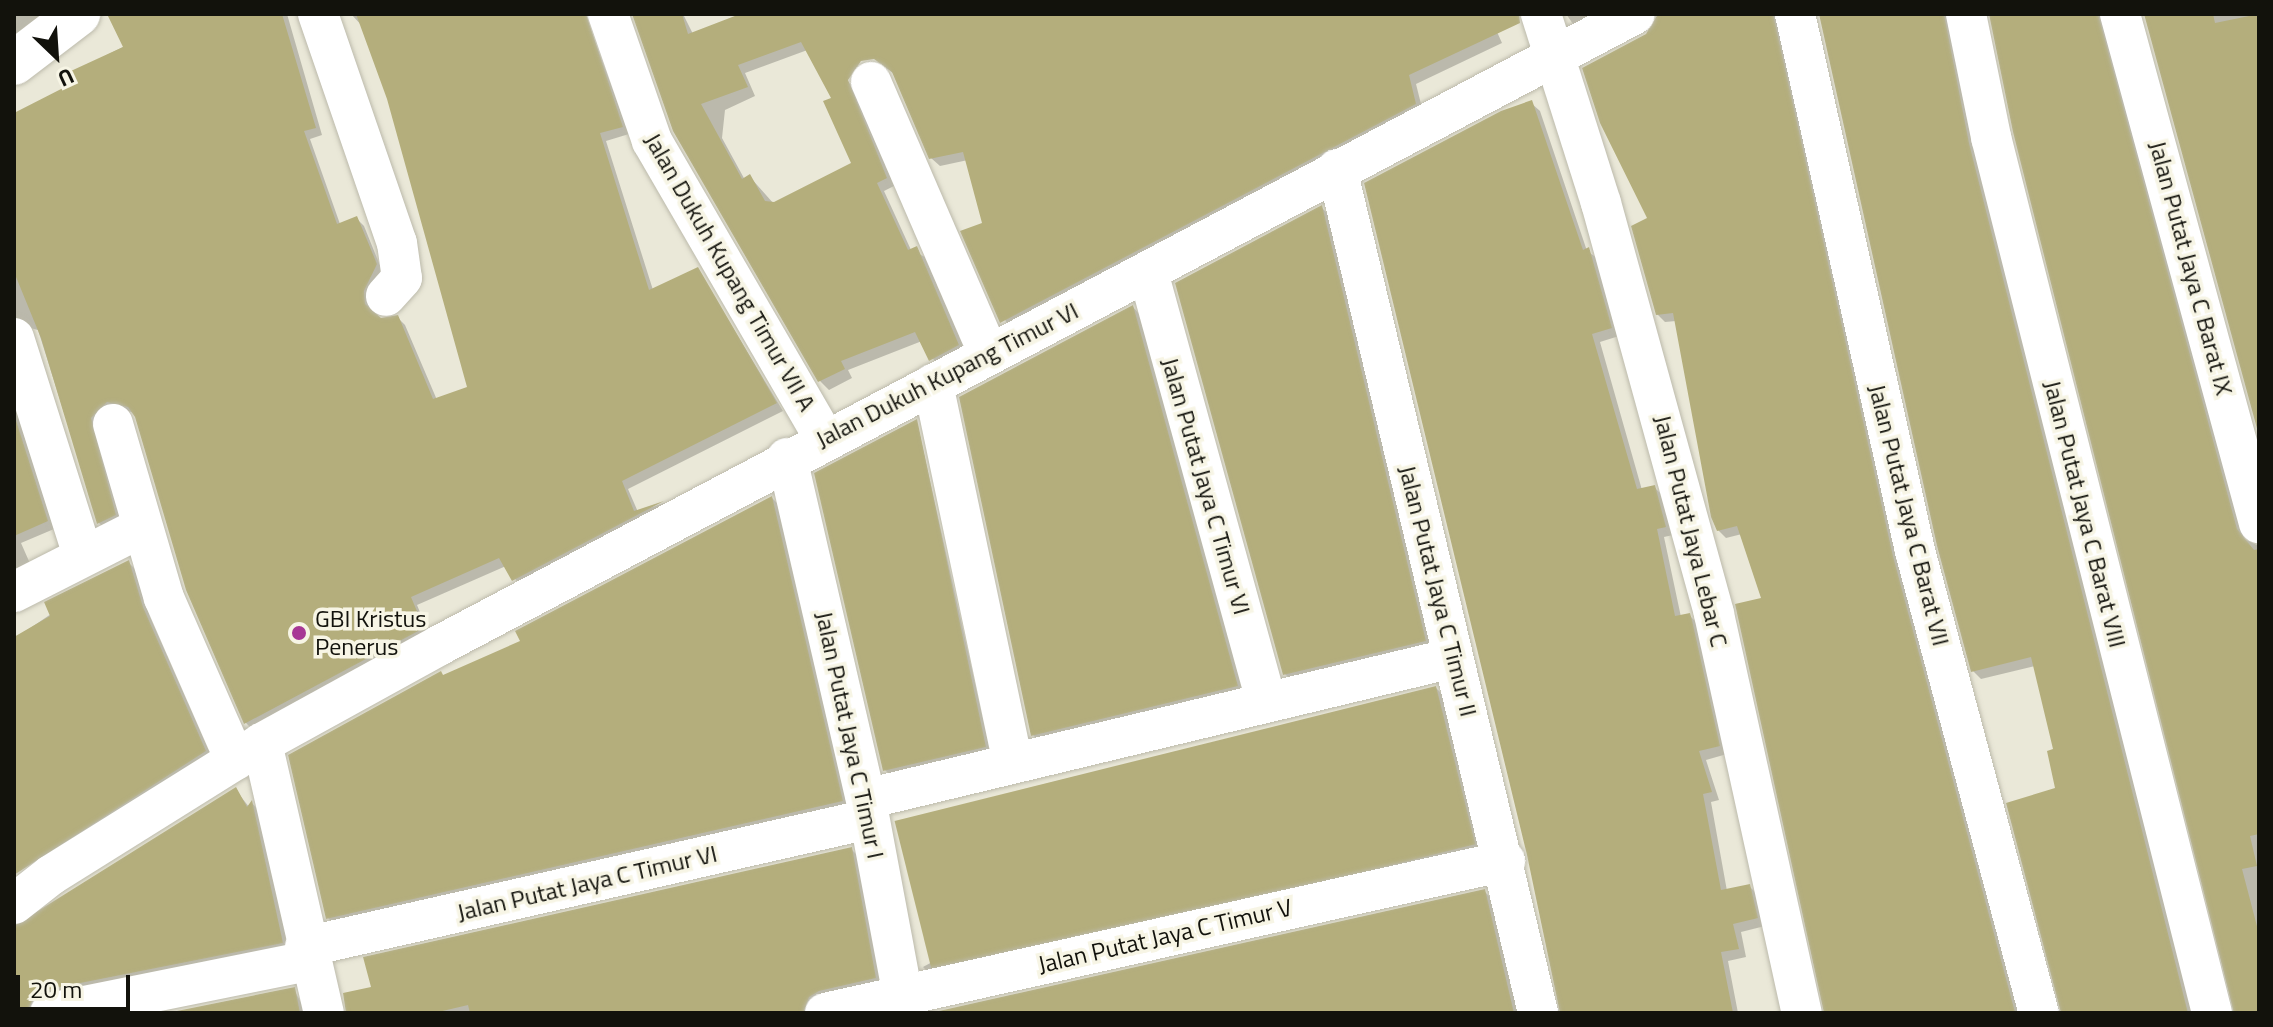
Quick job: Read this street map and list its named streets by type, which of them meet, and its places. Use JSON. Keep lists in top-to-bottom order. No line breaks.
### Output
{"streets":{"street":["Jalan Putat Jaya C Barat IX","Jalan Dukuh Kupang Timur VII A","Jalan Dukuh Kupang Timur VI","Jalan Putat Jaya C Timur VI","Jalan Putat Jaya C Barat VIII","Jalan Putat Jaya C Barat VII","Jalan Putat Jaya Lebar C","Jalan Putat Jaya C Timur II","Jalan Putat Jaya C Timur I","Jalan Putat Jaya C Timur V"]},"crossings":[["Jalan Dukuh Kupang Timur VII A","Jalan Dukuh Kupang Timur VI"],["Jalan Dukuh Kupang Timur VI","Jalan Putat Jaya C Timur VI"],["Jalan Dukuh Kupang Timur VI","Jalan Putat Jaya Lebar C"],["Jalan Dukuh Kupang Timur VI","Jalan Putat Jaya C Timur II"],["Jalan Dukuh Kupang Timur VI","Jalan Putat Jaya C Timur I"],["Jalan Putat Jaya C Timur VI","Jalan Putat Jaya C Timur II"],["Jalan Putat Jaya C Timur VI","Jalan Putat Jaya C Timur I"],["Jalan Putat Jaya C Timur II","Jalan Putat Jaya C Timur V"],["Jalan Putat Jaya C Timur I","Jalan Putat Jaya C Timur V"]],"places":["GBI Kristus Penerus"],"scale_bar":"20 m","north":"bottom right"}
